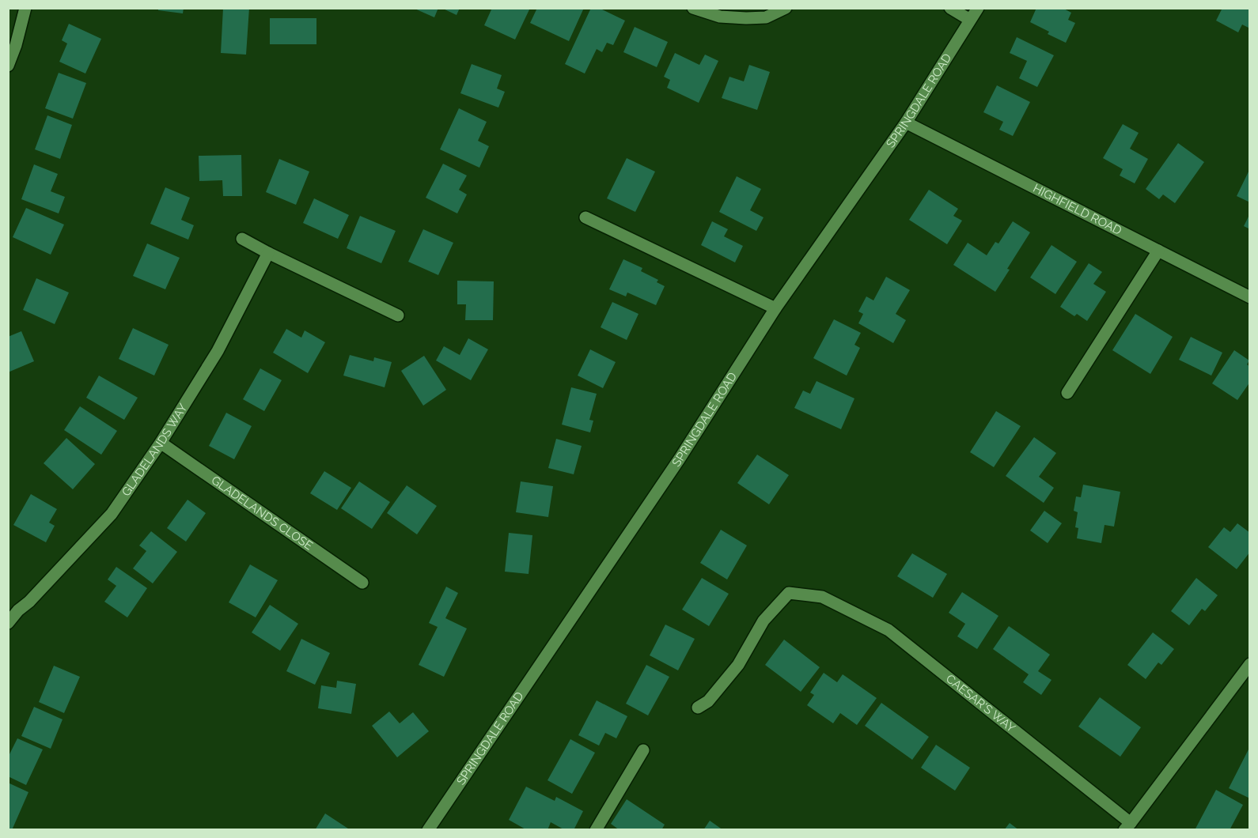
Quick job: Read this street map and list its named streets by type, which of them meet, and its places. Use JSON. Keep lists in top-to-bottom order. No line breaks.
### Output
{"streets":{"street":["SPRINGDALE ROAD","HIGHFIELD ROAD","GLADELANDS WAY","GLADELANDS CLOSE","CAESAR'S WAY"]},"crossings":[["SPRINGDALE ROAD","HIGHFIELD ROAD"],["GLADELANDS WAY","GLADELANDS CLOSE"]]}
